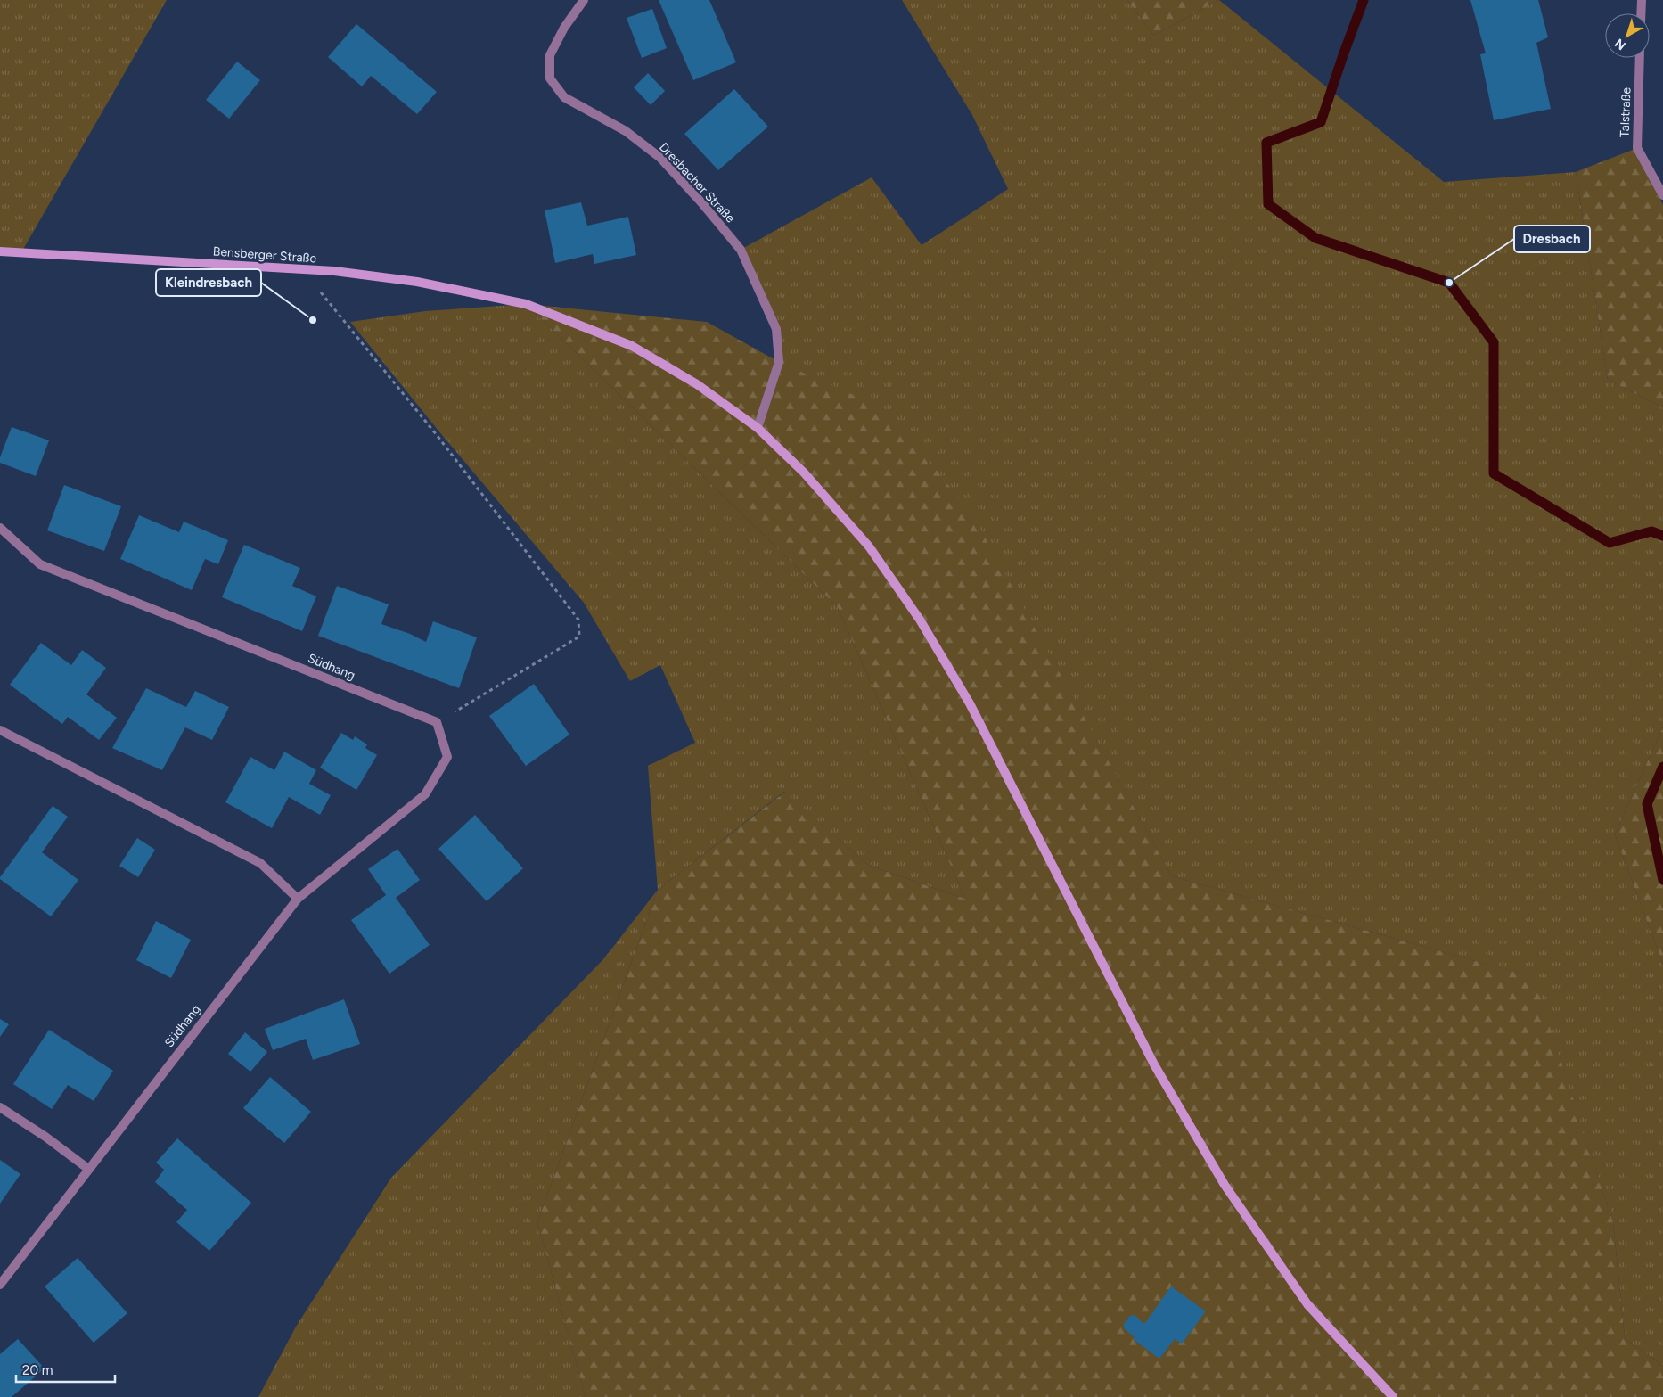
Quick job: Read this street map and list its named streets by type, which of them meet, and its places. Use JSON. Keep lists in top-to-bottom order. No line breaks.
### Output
{"streets":{"main road":["Bensberger Straße"],"street":["Talstraße","Dresbacher Straße","Südhang"]},"crossings":[["Dresbacher Straße","Bensberger Straße"]],"places":["Dresbach","Kleindresbach"],"scale_bar":"20 m","north":"bottom left"}
